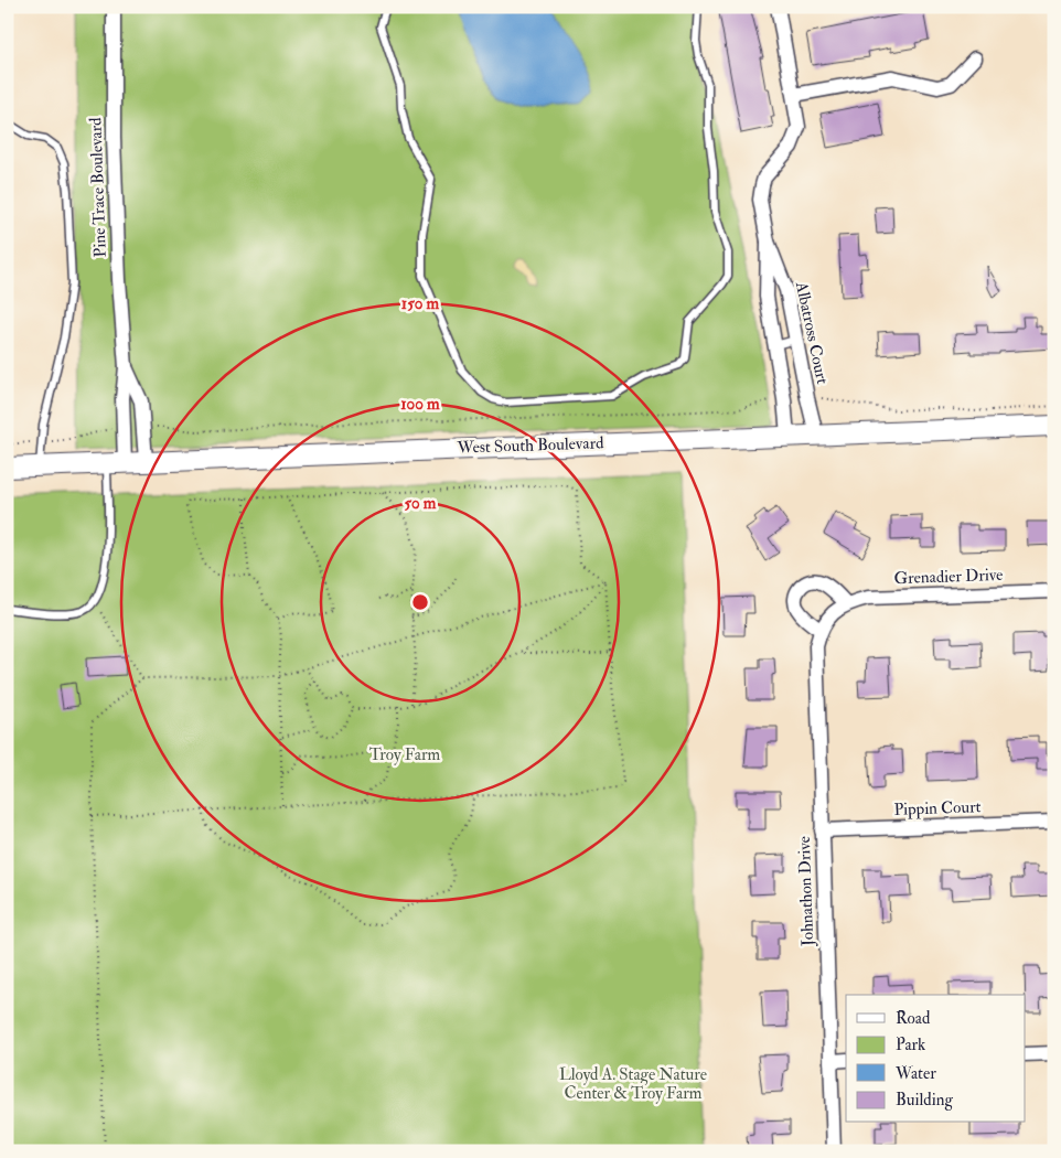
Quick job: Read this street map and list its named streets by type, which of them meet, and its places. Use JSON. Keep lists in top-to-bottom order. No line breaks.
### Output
{"streets":{"main road":["West South Boulevard"],"street":["Pine Trace Boulevard","Albatross Court","Grenadier Drive","Pippin Court","Johnathon Drive"]},"crossings":[["Pine Trace Boulevard","West South Boulevard"],["Albatross Court","West South Boulevard"],["Grenadier Drive","Johnathon Drive"],["Pippin Court","Johnathon Drive"]],"parks":["Troy Farm","Lloyd A. Stage Nature Center & Troy Farm"],"legend":["Road","Park","Water","Building"],"rings":["150 m","100 m","50 m"]}
